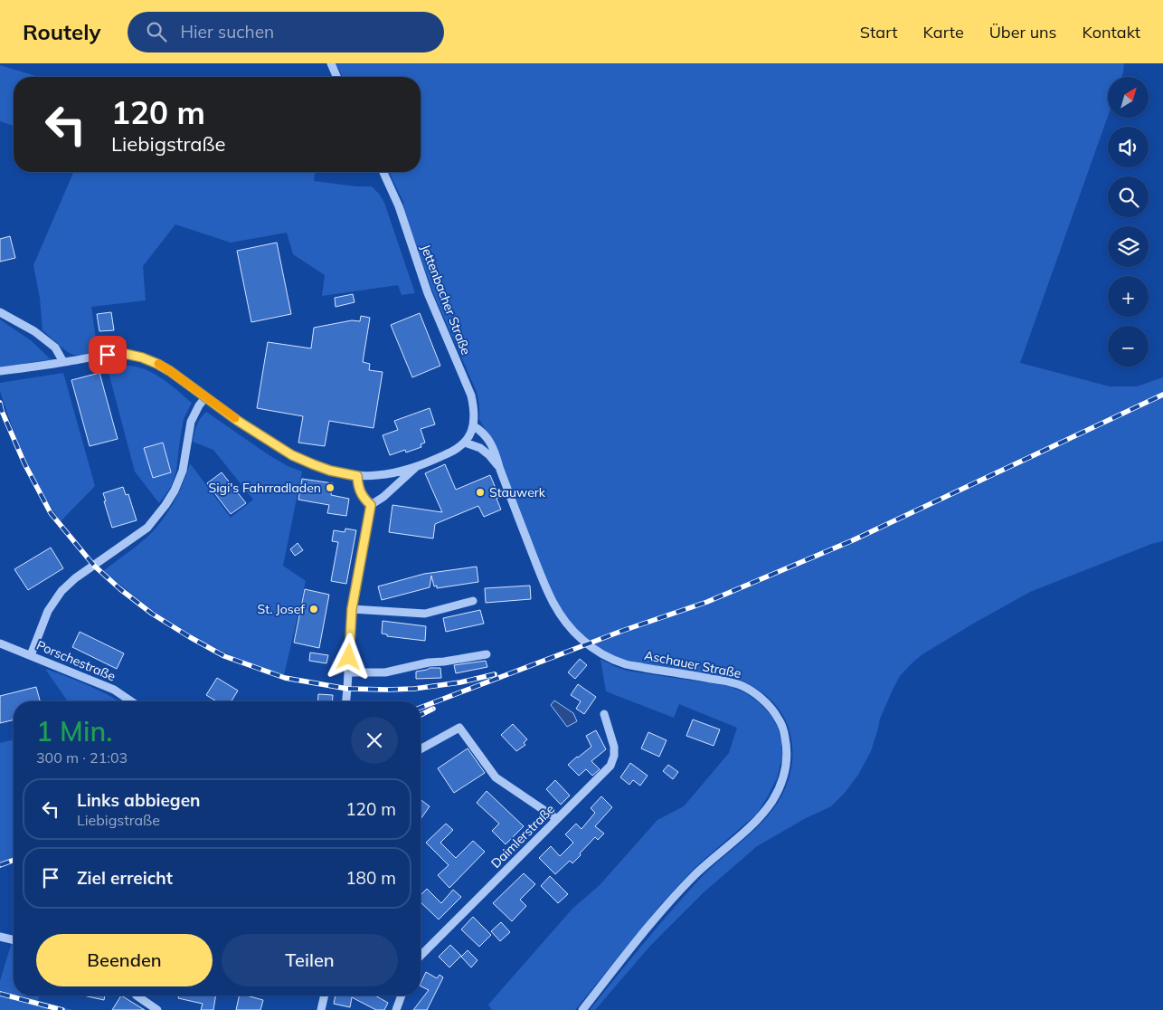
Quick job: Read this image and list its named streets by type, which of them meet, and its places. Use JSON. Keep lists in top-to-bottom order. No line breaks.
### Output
{"streets":{"street":["Jettenbacher Straße","Porschestraße","Aschauer Straße","Daimlerstraße"]},"crossings":[["Jettenbacher Straße","Aschauer Straße"]],"places":["Sigi's Fahrradladen","Stauwerk","St. Josef"],"north":"top right","page":{"header":"Routely","search":"Hier suchen","nav":["Start","Karte","Über uns","Kontakt"],"map_buttons":["+","−"],"turn":["120 m","Liebigstraße"],"heading":["1 Min.","300 m · 21:03"],"list":[{"name":"Links abbiegen","note":"Liebigstraße","value":"120 m"},{"name":"Ziel erreicht","value":"180 m"}],"buttons":["Beenden","Teilen"]}}
